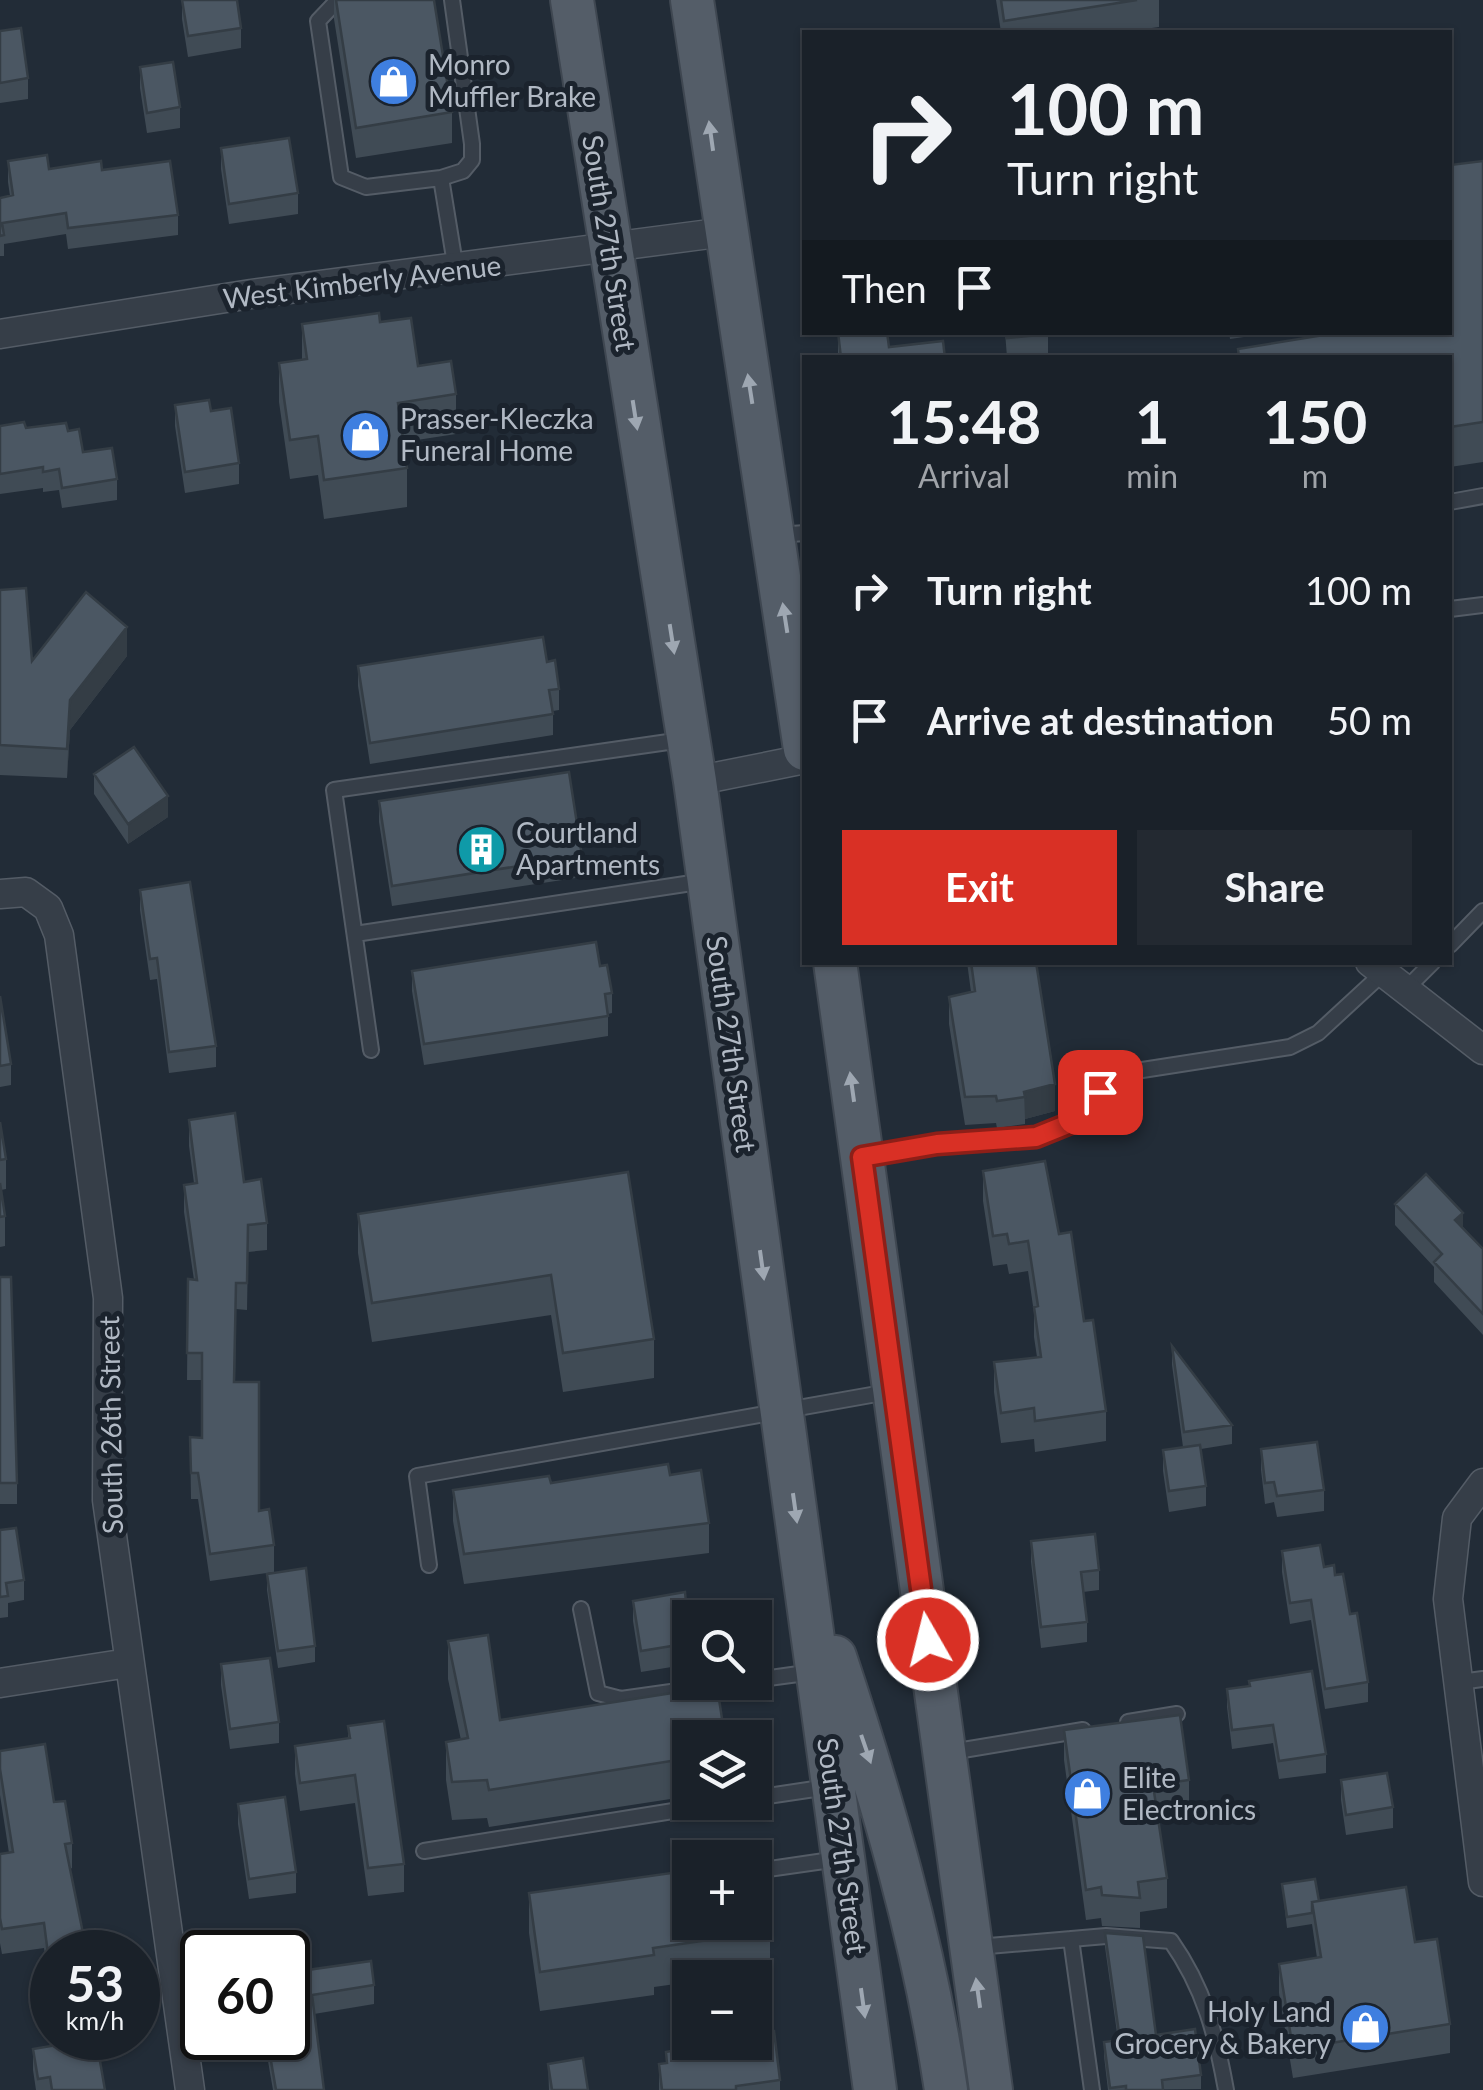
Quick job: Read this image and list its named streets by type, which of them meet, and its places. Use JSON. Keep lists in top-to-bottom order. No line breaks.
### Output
{"streets":{"main road":["South 27th Street"],"street":["West Kimberly Avenue","South 26th Street"]},"crossings":[["South 27th Street","West Kimberly Avenue"]],"places":{"shop":["Monro Muffler Brake","Prasser-Kleczka Funeral Home","Elite Electronics","Holy Land Grocery & Bakery"],"building":["Courtland Apartments"]},"page":{"turn":["100 m","Turn right"],"then":"Then","eta":["15:48","Arrival","1","min","150","m"],"list":[{"name":"Turn right","value":"100 m"},{"name":"Arrive at destination","value":"50 m"}],"buttons":["Exit","Share"],"map_buttons":["+","−"],"speed":"53 km/h","limit":"60"}}
